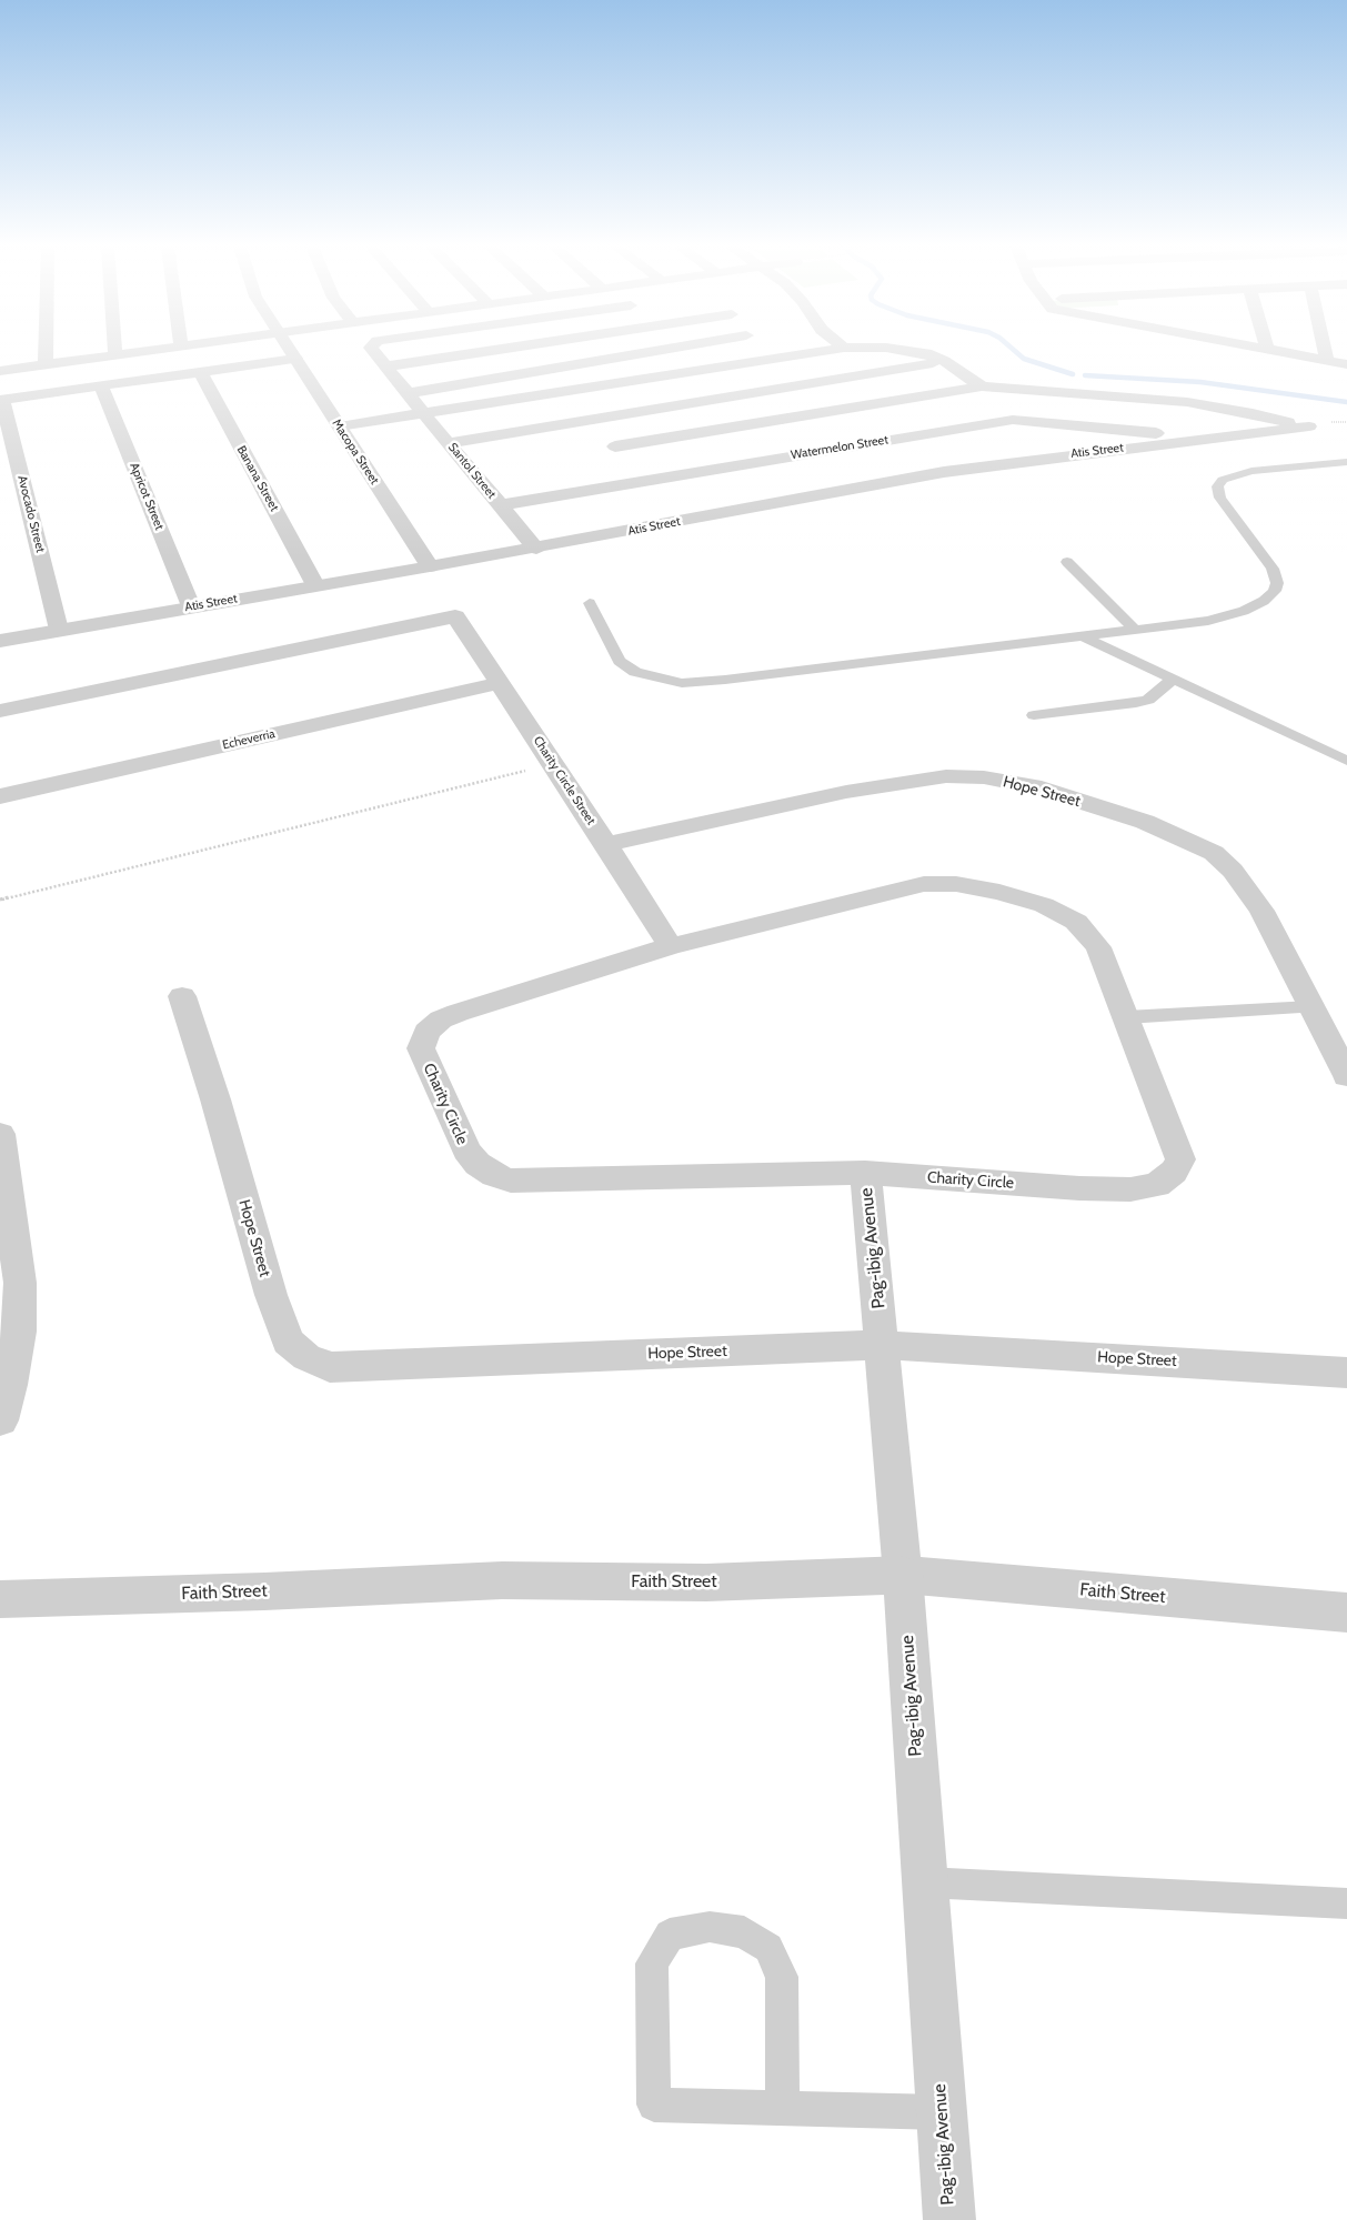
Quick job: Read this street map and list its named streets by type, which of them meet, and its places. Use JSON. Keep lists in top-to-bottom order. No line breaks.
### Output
{"streets":{"street":["Watermelon Street","Atis Street","Macopa Street","Santol Street","Banana Street","Apricot Street","Avocado Street","Echeverria","Charity Circle Street","Hope Street","Charity Circle","Pag-ibig Avenue","Faith Street"]},"crossings":[["Watermelon Street","Atis Street"],["Watermelon Street","Santol Street"],["Atis Street","Macopa Street"],["Atis Street","Santol Street"],["Atis Street","Banana Street"],["Atis Street","Apricot Street"],["Atis Street","Avocado Street"],["Echeverria","Charity Circle Street"],["Charity Circle Street","Hope Street"],["Charity Circle Street","Charity Circle"],["Hope Street","Pag-ibig Avenue"],["Charity Circle","Pag-ibig Avenue"],["Pag-ibig Avenue","Faith Street"]]}
